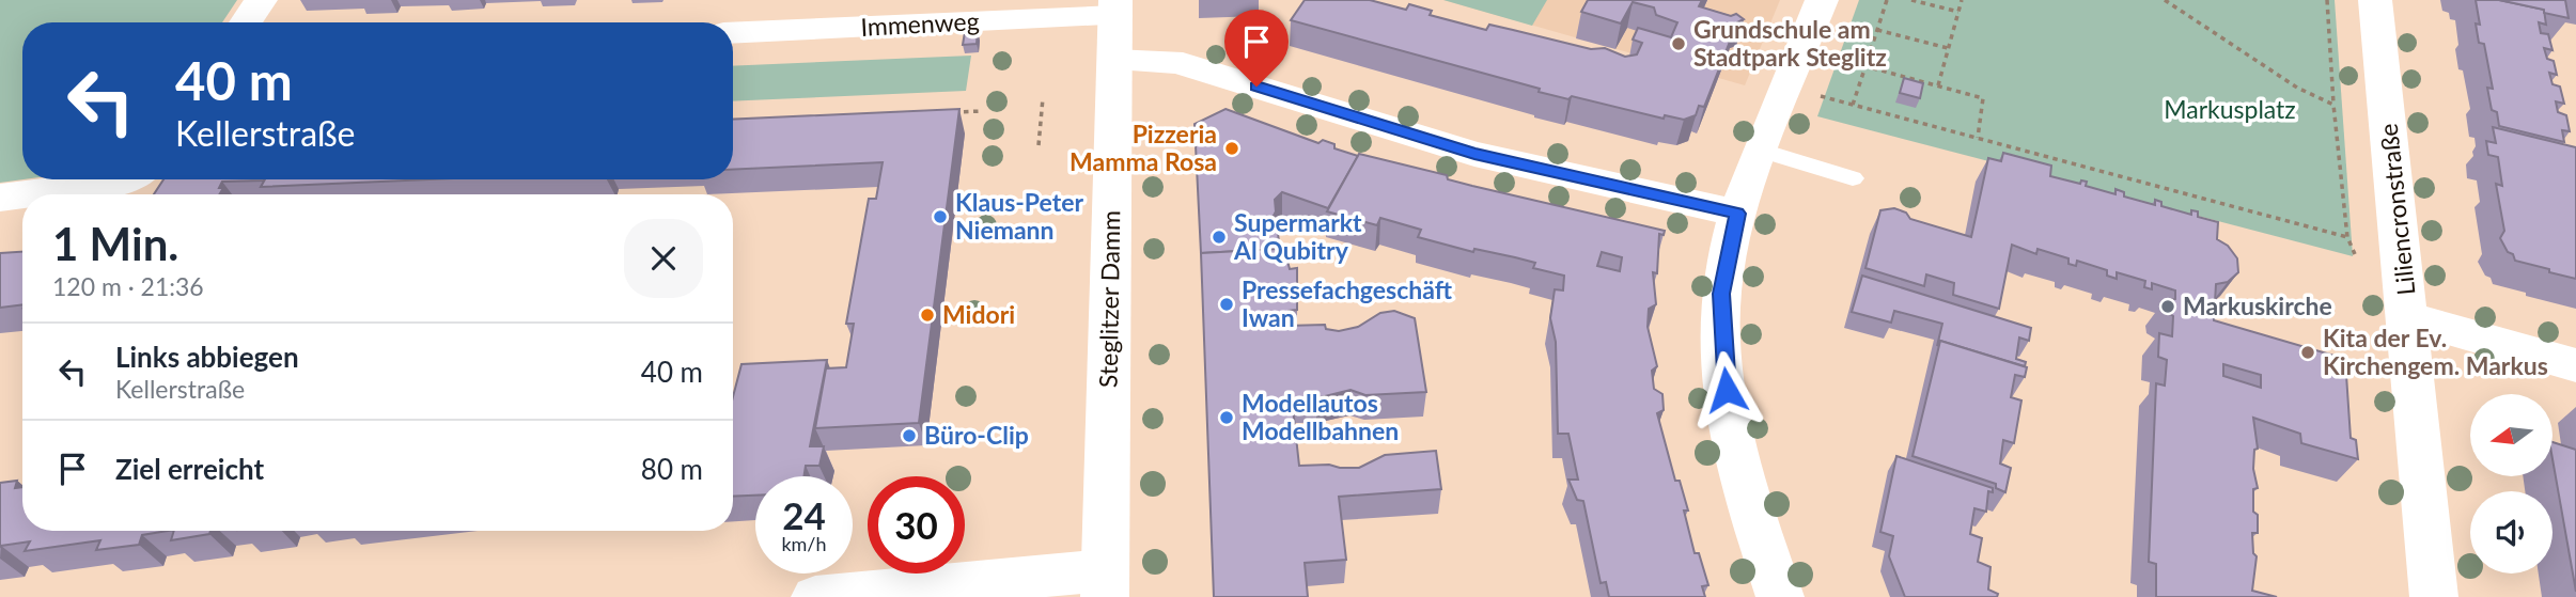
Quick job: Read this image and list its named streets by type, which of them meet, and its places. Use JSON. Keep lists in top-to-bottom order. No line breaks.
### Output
{"streets":{"street":["Immenweg","Liliencronstraße","Steglitzer Damm"]},"crossings":[["Immenweg","Steglitzer Damm"]],"parks":["Markusplatz"],"places":["Grundschule am Stadtpark Steglitz","Pizzeria Mamma Rosa","Klaus-Peter Niemann","Supermarkt Al Qubitry","Pressefachgeschäft Iwan","Markuskirche","Midori","Kita der Ev. Kirchengem. Markus","Modellautos Modellbahnen","Büro-Clip"],"north":"left","page":{"turn":["40 m","Kellerstraße"],"heading":["1 Min.","120 m · 21:36"],"list":[{"name":"Links abbiegen","note":"Kellerstraße","value":"40 m"},{"name":"Ziel erreicht","value":"80 m"}],"speed":"24 km/h","limit":"30"}}
